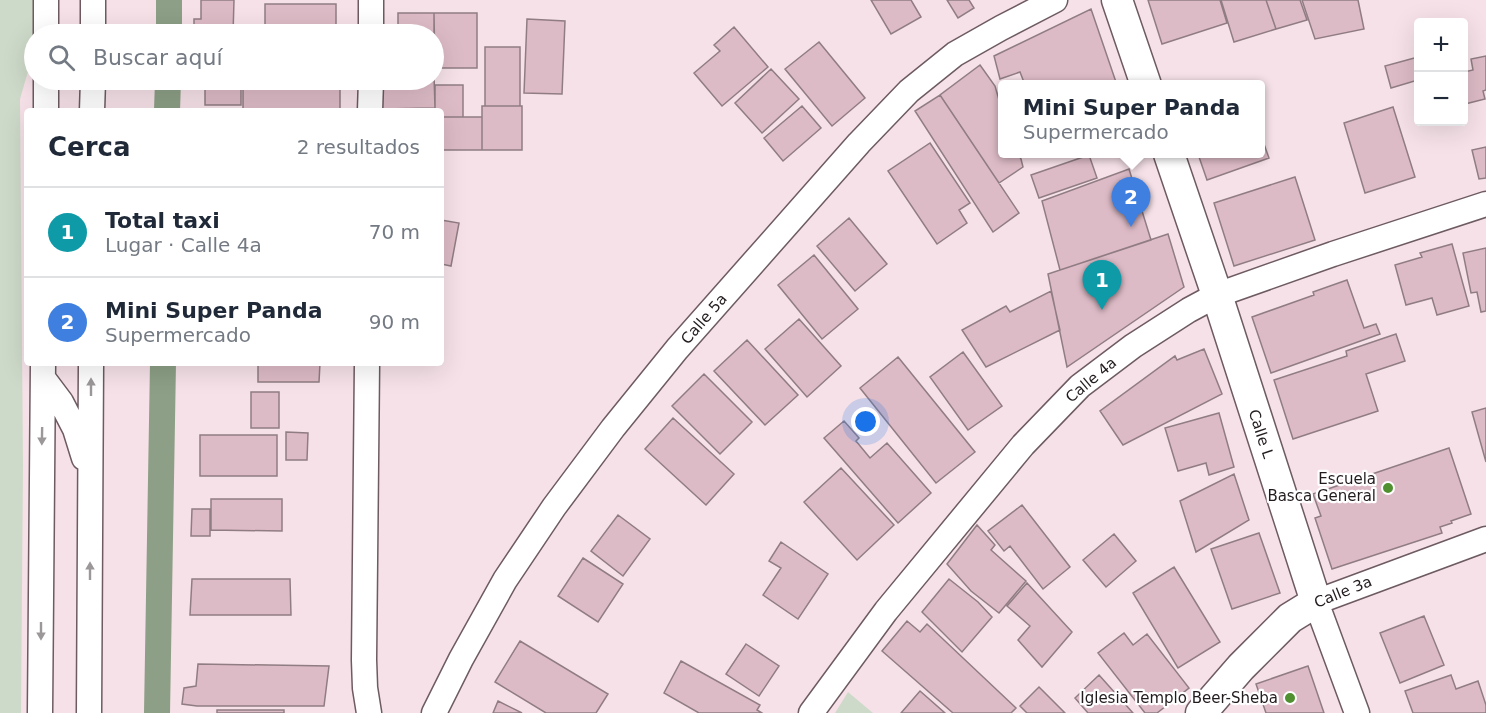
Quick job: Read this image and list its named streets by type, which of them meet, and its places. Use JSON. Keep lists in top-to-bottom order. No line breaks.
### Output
{"streets":{"street":["Calle 5a","Calle 4a","Calle L","Calle 3a"]},"crossings":[["Calle 4a","Calle L"],["Calle L","Calle 3a"]],"places":["Escuela Basca General","Iglesia Templo Beer-Sheba"],"page":{"map_buttons":["+","−"],"search":"Buscar aquí","popup":["Mini Super Panda","Supermercado"],"heading":["Cerca","2 resultados"],"pins":["2","1"],"list":[{"mark":"1","name":"Total taxi","note":"Lugar · Calle 4a","value":"70 m"},{"mark":"2","name":"Mini Super Panda","note":"Supermercado","value":"90 m"}]}}
